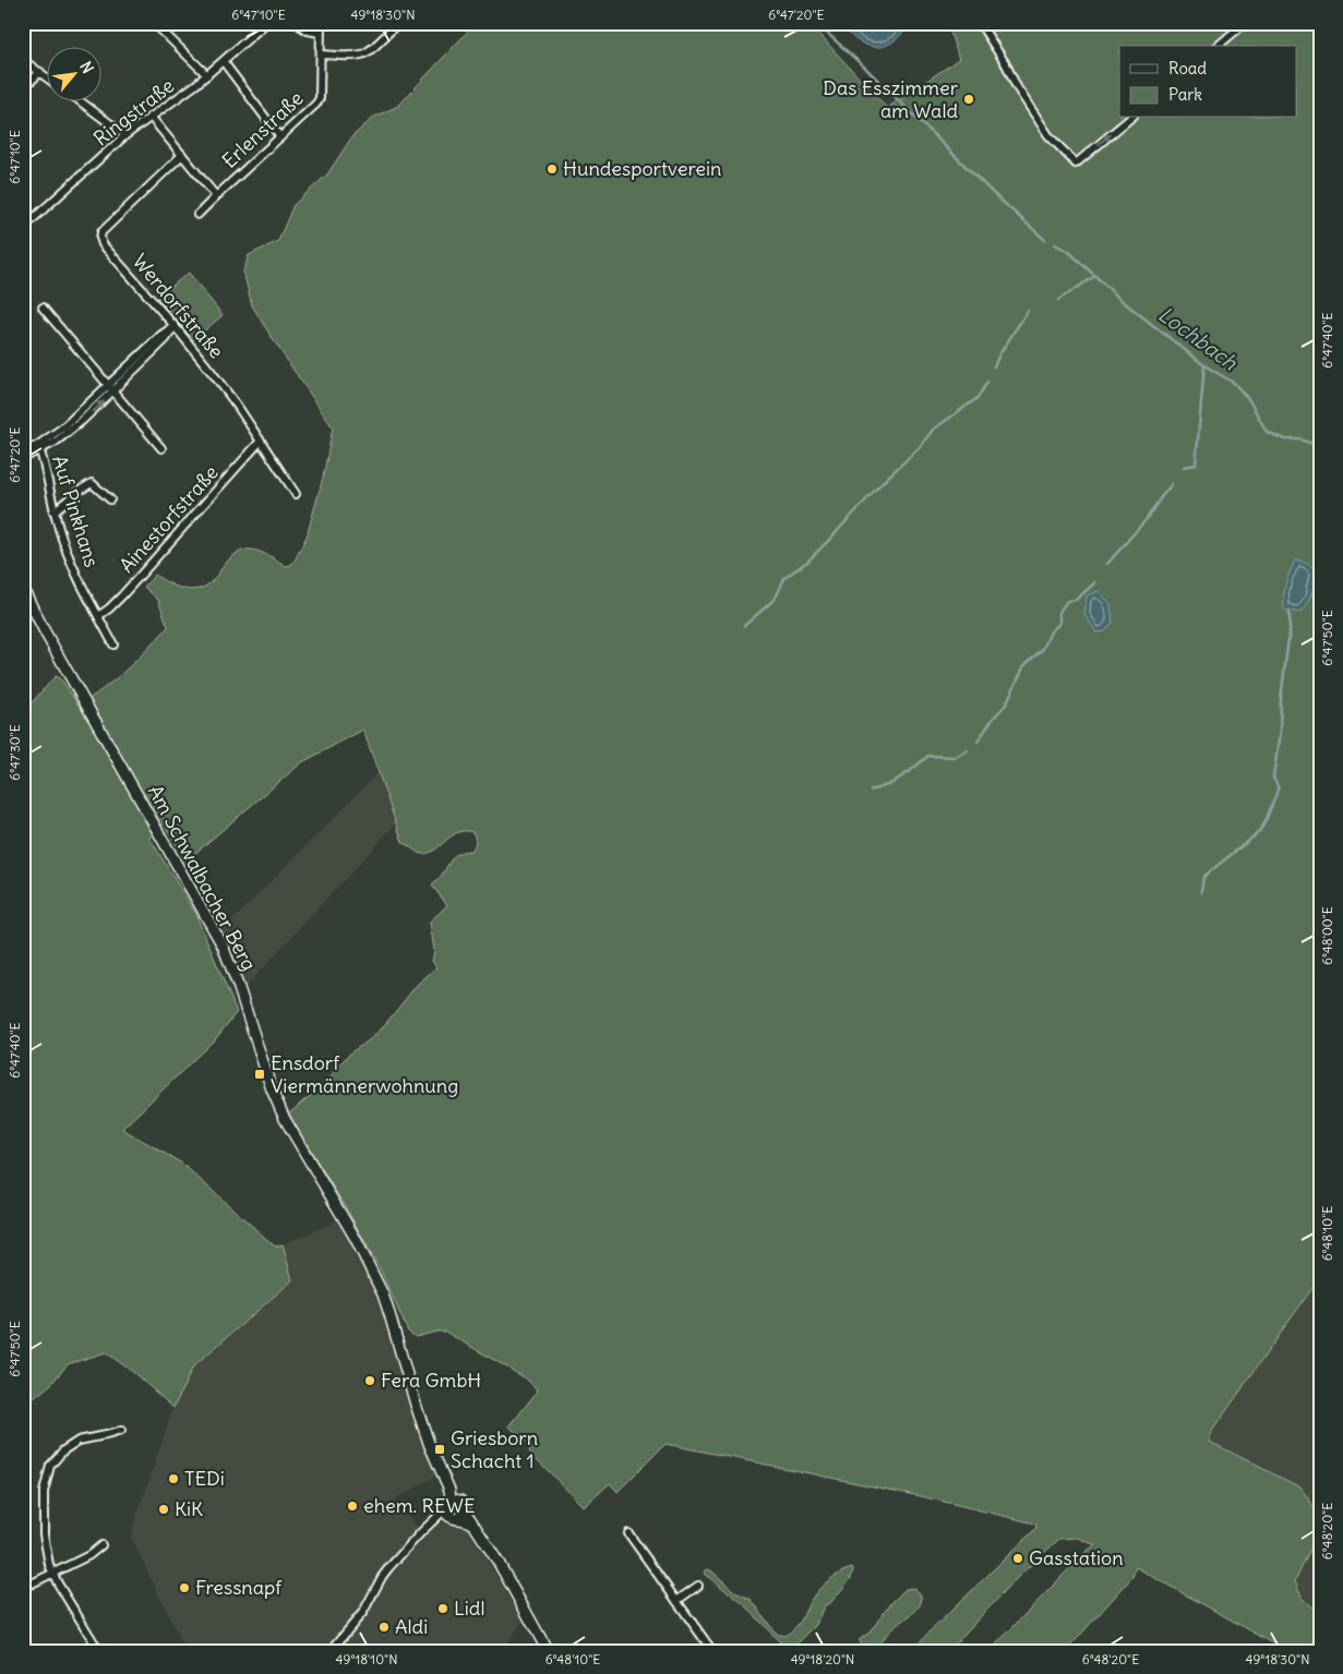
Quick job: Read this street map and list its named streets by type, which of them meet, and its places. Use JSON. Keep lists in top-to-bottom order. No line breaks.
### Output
{"streets":{"main road":["Am Schwalbacher Berg"],"street":["Ringstraße","Erlenstraße","Werdorfstraße","Auf Pinkhans","Ainestorfstraße"]},"crossings":[["Werdorfstraße","Ainestorfstraße"],["Auf Pinkhans","Ainestorfstraße"]],"water":["Lochbach"],"places":{"other":["Das Esszimmer am Wald","Hundesportverein","Fera GmbH","TEDi","ehem. REWE","KiK","Gasstation","Fressnapf","Lidl","Aldi"],"transit":["Ensdorf Viermännerwohnung","Griesborn Schacht 1"]},"legend":["Road","Park"],"north":"top right","coordinates":["6°47'10\"E","49°18'30\"N","6°47'20\"E","6°47'40\"E","6°47'50\"E","6°47'30\"E","6°48'00\"E","6°48'10\"E","6°48'20\"E","49°18'10\"N","49°18'20\"N"]}
